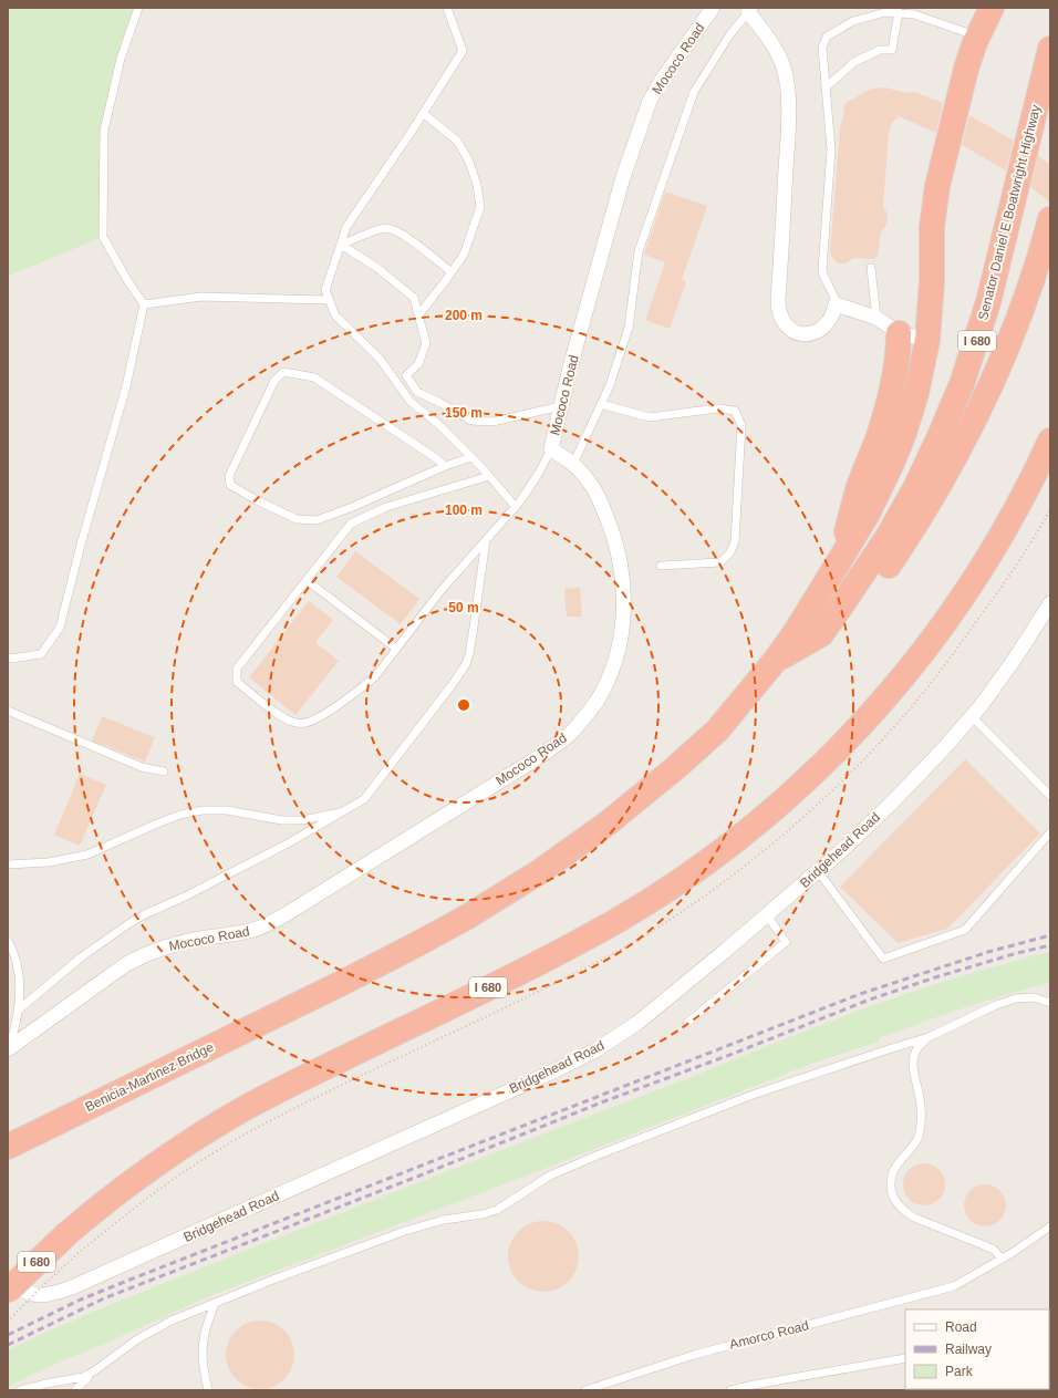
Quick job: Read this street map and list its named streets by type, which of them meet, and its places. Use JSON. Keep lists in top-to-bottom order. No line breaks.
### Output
{"streets":{"highway":["Senator Daniel E Boatwright Highway","I 680","Benicia-Martinez Bridge"],"street":["Mococo Road","Bridgehead Road"],"lane":["Amorco Road"]},"crossings":[["Senator Daniel E Boatwright Highway","Benicia-Martinez Bridge"]],"legend":["Road","Railway","Park"],"rings":["200 m","150 m","100 m","50 m"]}
